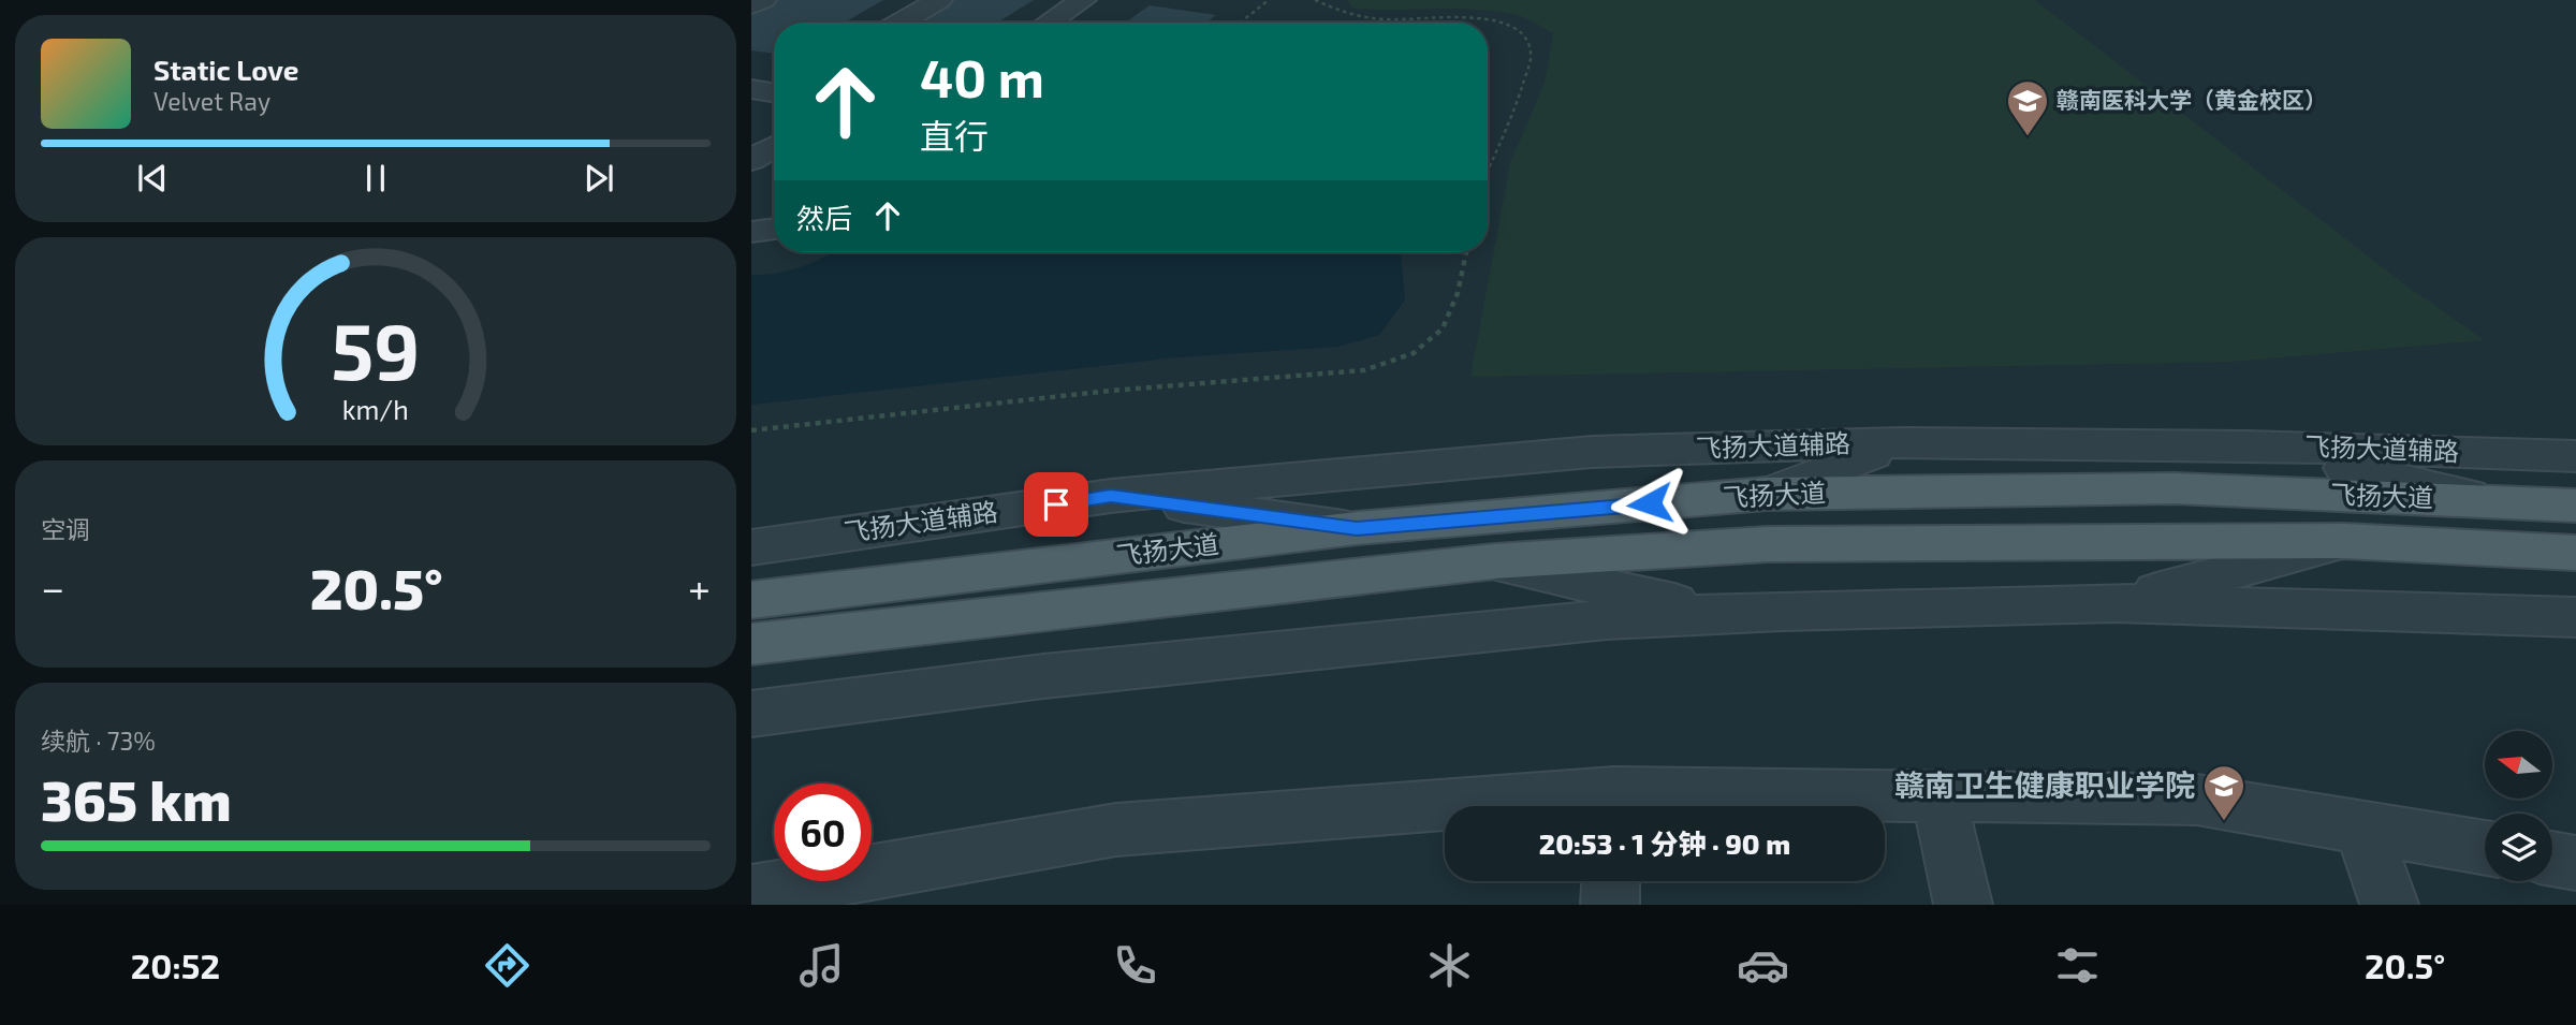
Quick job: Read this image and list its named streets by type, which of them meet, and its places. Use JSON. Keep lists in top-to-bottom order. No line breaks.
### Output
{"streets":{"main road":["飞扬大道"],"street":["飞扬大道辅路"]},"places":{"school or university":["赣南医科大学（黄金校区）","赣南卫生健康职业学院"]},"north":"left","page":{"turn":["40 m","直行"],"song":["Static Love","Velvet Ray"],"then":"然后","tile":["空调",["续航 · 73%","365 km"]],"heat":["−","20.5°","+"],"limit":"60","trip":"20:53 · 1 分钟 · 90 m","tabs":["20:52","20.5°"],"gauge":["59","km/h"]}}
